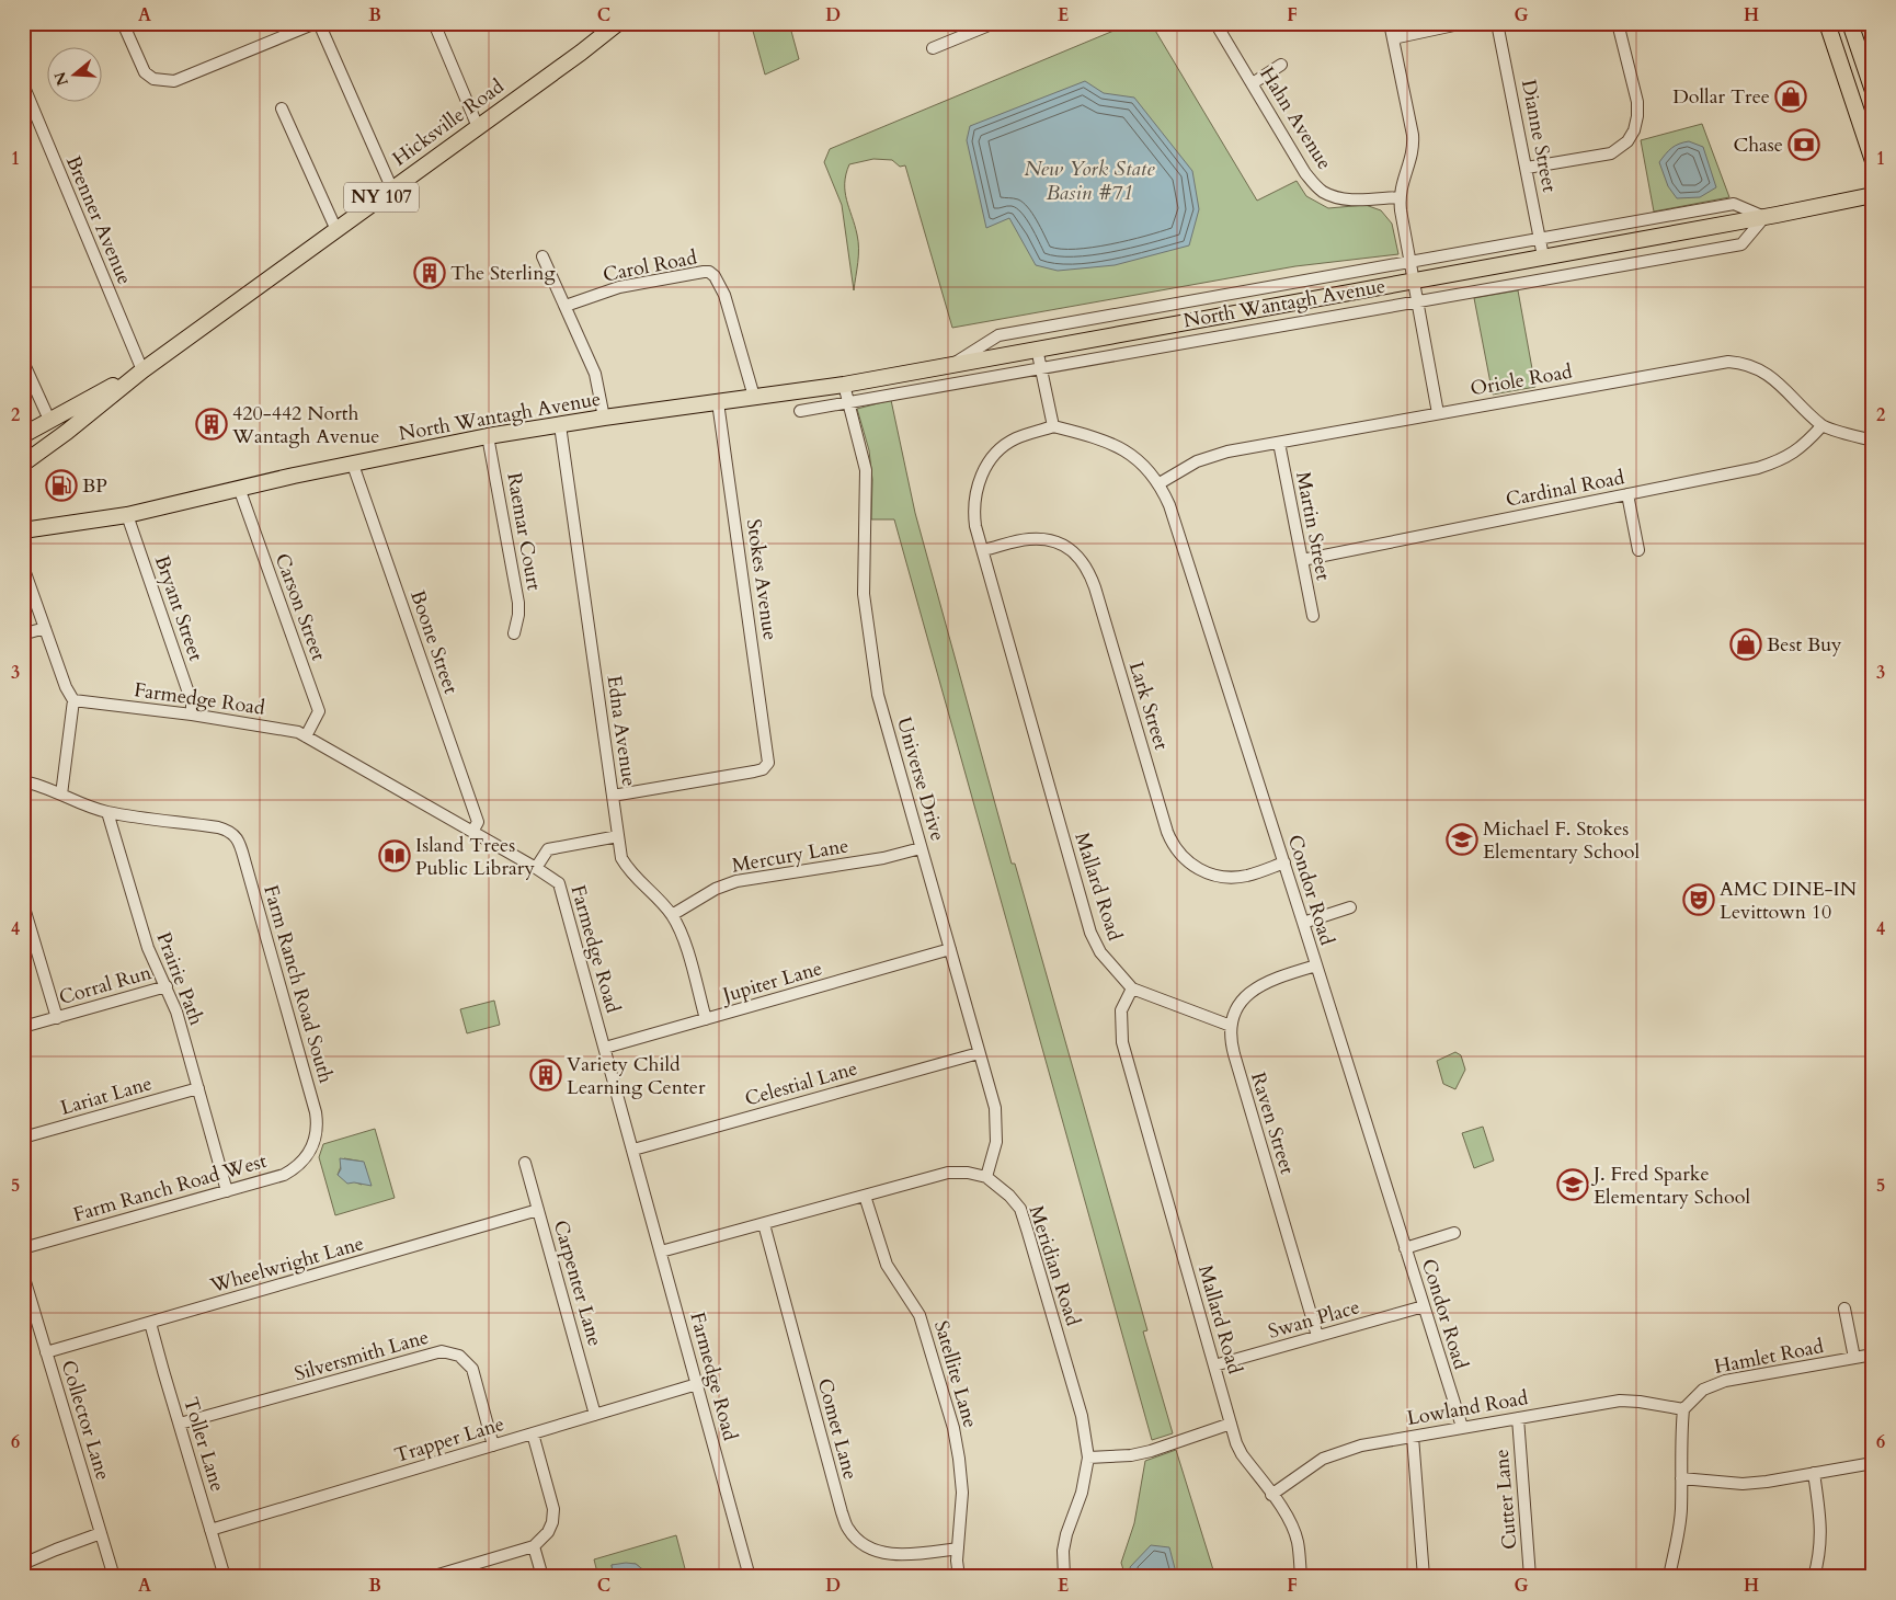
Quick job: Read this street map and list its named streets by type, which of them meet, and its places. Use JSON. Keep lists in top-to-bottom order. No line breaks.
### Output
{"streets":{"main road":["Hicksville Road","NY 107","North Wantagh Avenue"],"street":["Hahn Avenue","Dianne Street","Brenner Avenue","Carol Road","Oriole Road","Cardinal Road","Martin Street","Raemar Court","Stokes Avenue","Carson Street","Bryant Street","Boone Street","Farmedge Road","Lark Street","Edna Avenue","Universe Drive","Mercury Lane","Mallard Road","Condor Road","Prairie Path","Jupiter Lane","Farm Ranch Road South","Corral Run","Celestial Lane","Lariat Lane","Raven Street","Farm Ranch Road West","Wheelwright Lane","Meridian Road","Carpenter Lane","Swan Place","Silversmith Lane","Hamlet Road","Satellite Lane","Lowland Road","Collector Lane","Comet Lane","Trapper Lane","Toller Lane","Cutter Lane"]},"crossings":[["Hicksville Road","Brenner Avenue"],["Dianne Street","North Wantagh Avenue"],["Carol Road","North Wantagh Avenue"],["North Wantagh Avenue","Raemar Court"],["North Wantagh Avenue","Stokes Avenue"],["North Wantagh Avenue","Carson Street"],["North Wantagh Avenue","Bryant Street"],["North Wantagh Avenue","Boone Street"],["North Wantagh Avenue","Edna Avenue"],["North Wantagh Avenue","Universe Drive"],["Oriole Road","Cardinal Road"],["Oriole Road","Martin Street"],["Oriole Road","Condor Road"],["Cardinal Road","Martin Street"],["Stokes Avenue","Edna Avenue"],["Carson Street","Farmedge Road"],["Bryant Street","Farmedge Road"],["Boone Street","Farmedge Road"],["Farmedge Road","Jupiter Lane"],["Farmedge Road","Celestial Lane"],["Farmedge Road","Meridian Road"],["Farmedge Road","Trapper Lane"],["Lark Street","Mallard Road"],["Lark Street","Condor Road"],["Edna Avenue","Mercury Lane"],["Edna Avenue","Jupiter Lane"],["Universe Drive","Mercury Lane"],["Universe Drive","Jupiter Lane"],["Universe Drive","Celestial Lane"],["Universe Drive","Meridian Road"],["Mallard Road","Condor Road"],["Mallard Road","Swan Place"],["Mallard Road","Lowland Road"],["Condor Road","Swan Place"],["Condor Road","Lowland Road"],["Prairie Path","Farm Ranch Road South"],["Prairie Path","Corral Run"],["Prairie Path","Lariat Lane"],["Prairie Path","Farm Ranch Road West"],["Farm Ranch Road South","Farm Ranch Road West"],["Raven Street","Swan Place"],["Wheelwright Lane","Carpenter Lane"],["Wheelwright Lane","Collector Lane"],["Wheelwright Lane","Toller Lane"],["Meridian Road","Satellite Lane"],["Meridian Road","Comet Lane"],["Carpenter Lane","Trapper Lane"],["Silversmith Lane","Trapper Lane"],["Silversmith Lane","Toller Lane"],["Hamlet Road","Lowland Road"],["Satellite Lane","Comet Lane"],["Lowland Road","Cutter Lane"],["Trapper Lane","Toller Lane"]],"water":["New York State Basin #71"],"places":{"shop":["Dollar Tree","Best Buy"],"bank":["Chase"],"building":["The Sterling","420-442 North Wantagh Avenue","Variety Child Learning Center"],"fuel station":["BP"],"school or university":["Michael F. Stokes Elementary School","J. Fred Sparke Elementary School"],"library":["Island Trees Public Library"],"theatre":["AMC DINE-IN Levittown 10"]},"north":"left","grid":{"columns":["A","B","C","D","E","F","G","H"],"rows":["1","2","3","4","5","6"]}}
